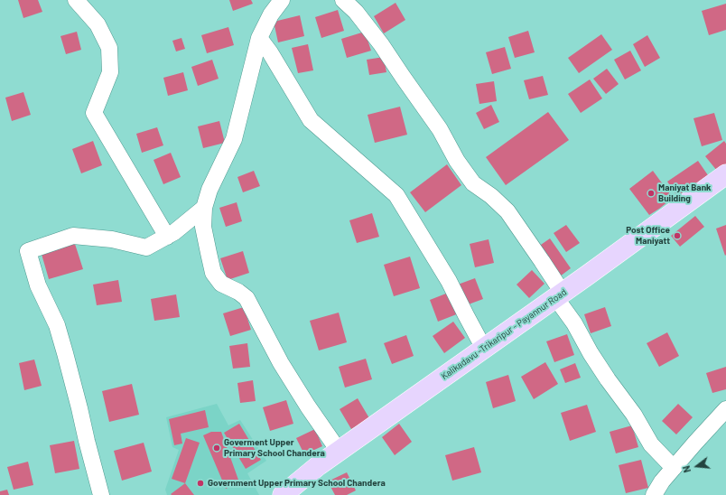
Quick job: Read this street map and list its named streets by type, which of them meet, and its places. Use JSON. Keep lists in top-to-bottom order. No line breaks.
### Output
{"streets":{"main road":["Kalikadavu -Trikaripur - Payannur Road"]},"places":["Maniyat Bank Building","Post Office Maniyatt","Goverment Upper Primary School Chandera","Government Upper Primary School Chandera"],"north":"left"}
